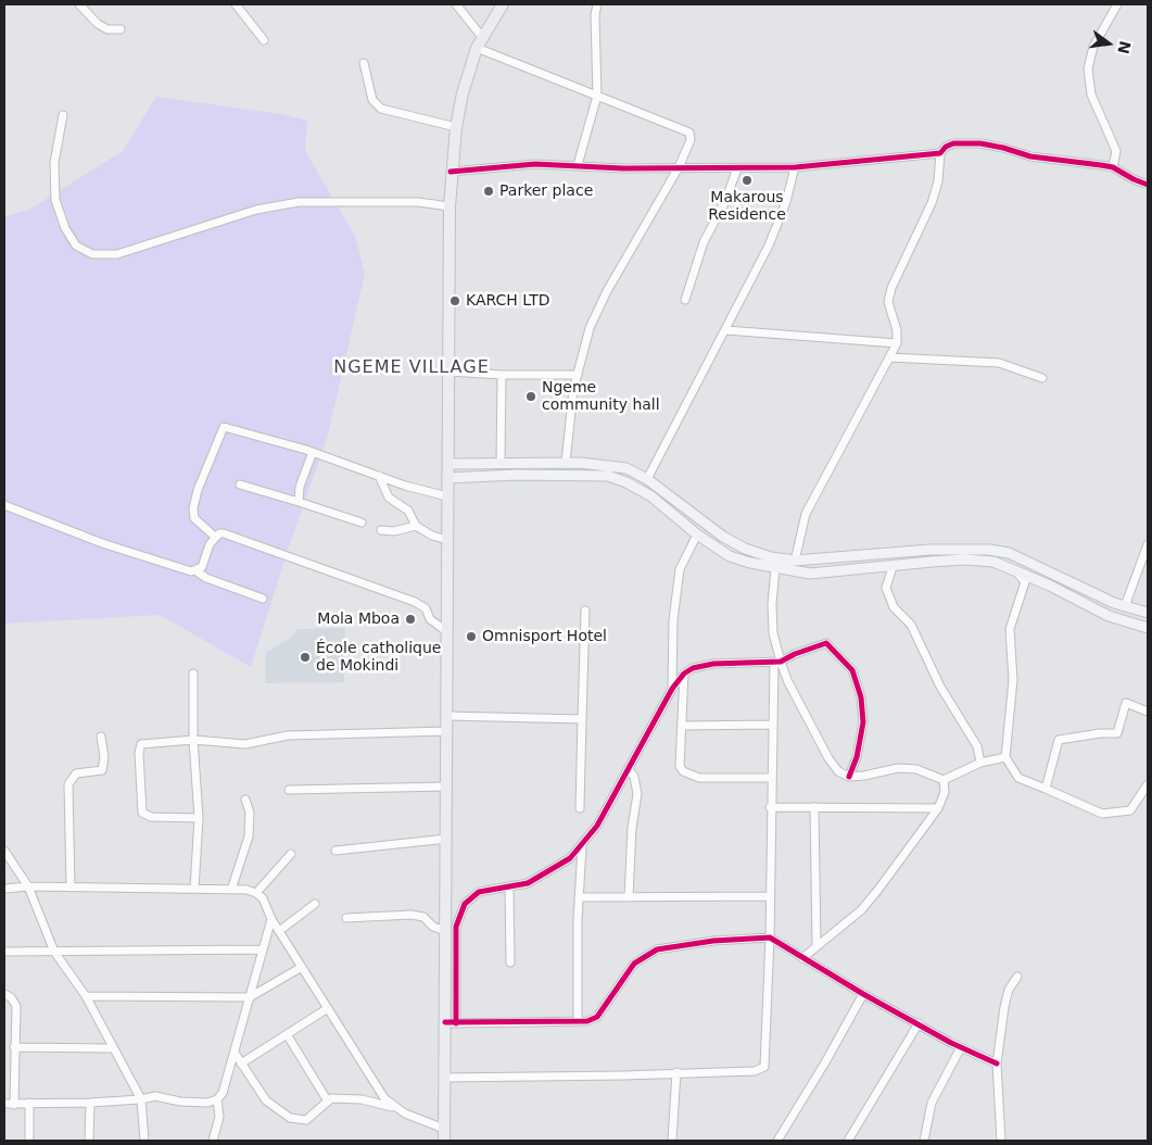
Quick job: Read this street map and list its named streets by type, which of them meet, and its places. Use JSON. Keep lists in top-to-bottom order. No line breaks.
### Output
{"districts":["NGEME VILLAGE"],"places":["Makarous Residence","Parker place","KARCH LTD","Ngeme community hall","Mola Mboa","Omnisport Hotel","École catholique de Mokindi"],"north":"right"}
